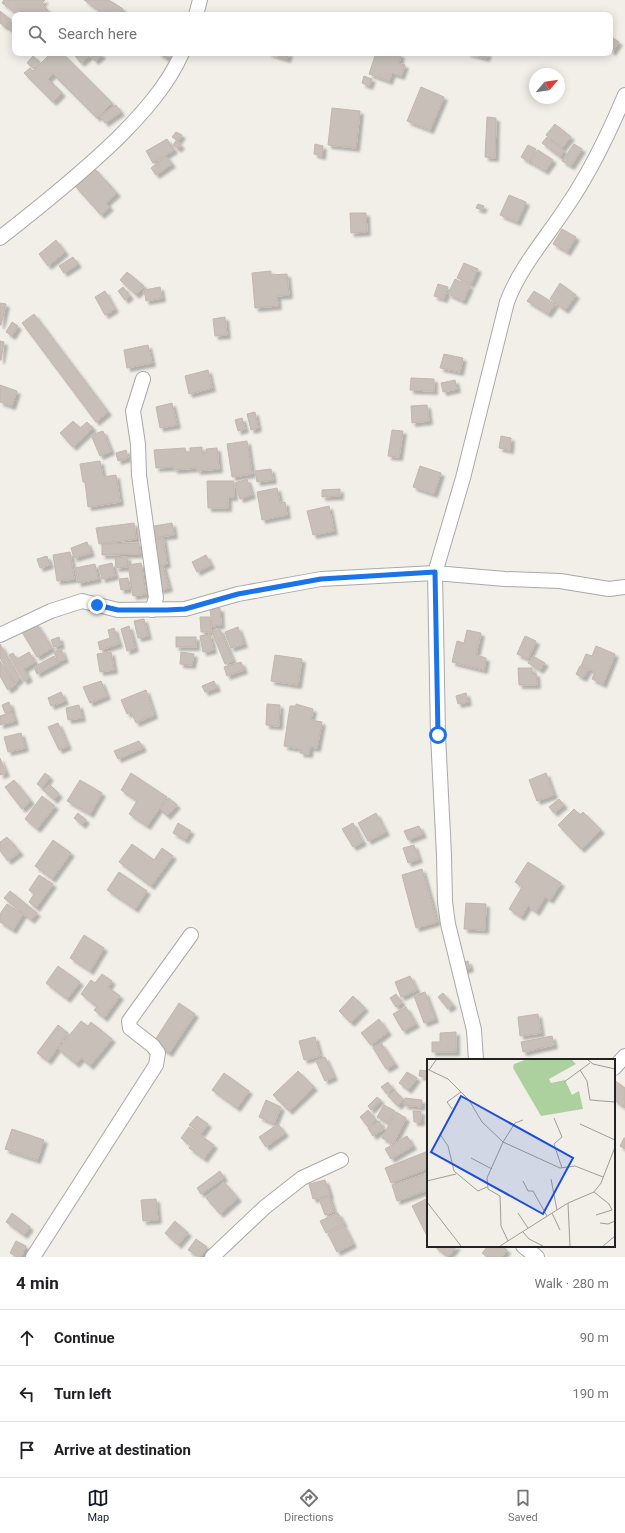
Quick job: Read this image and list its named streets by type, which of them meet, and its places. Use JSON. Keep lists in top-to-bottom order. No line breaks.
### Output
{"north":"top right","page":{"search":"Search here","heading":["4 min","Walk · 280 m"],"list":[["Continue","90 m"],["Turn left","190 m"],"Arrive at destination"],"nav":["Map","Directions","Saved"]}}
